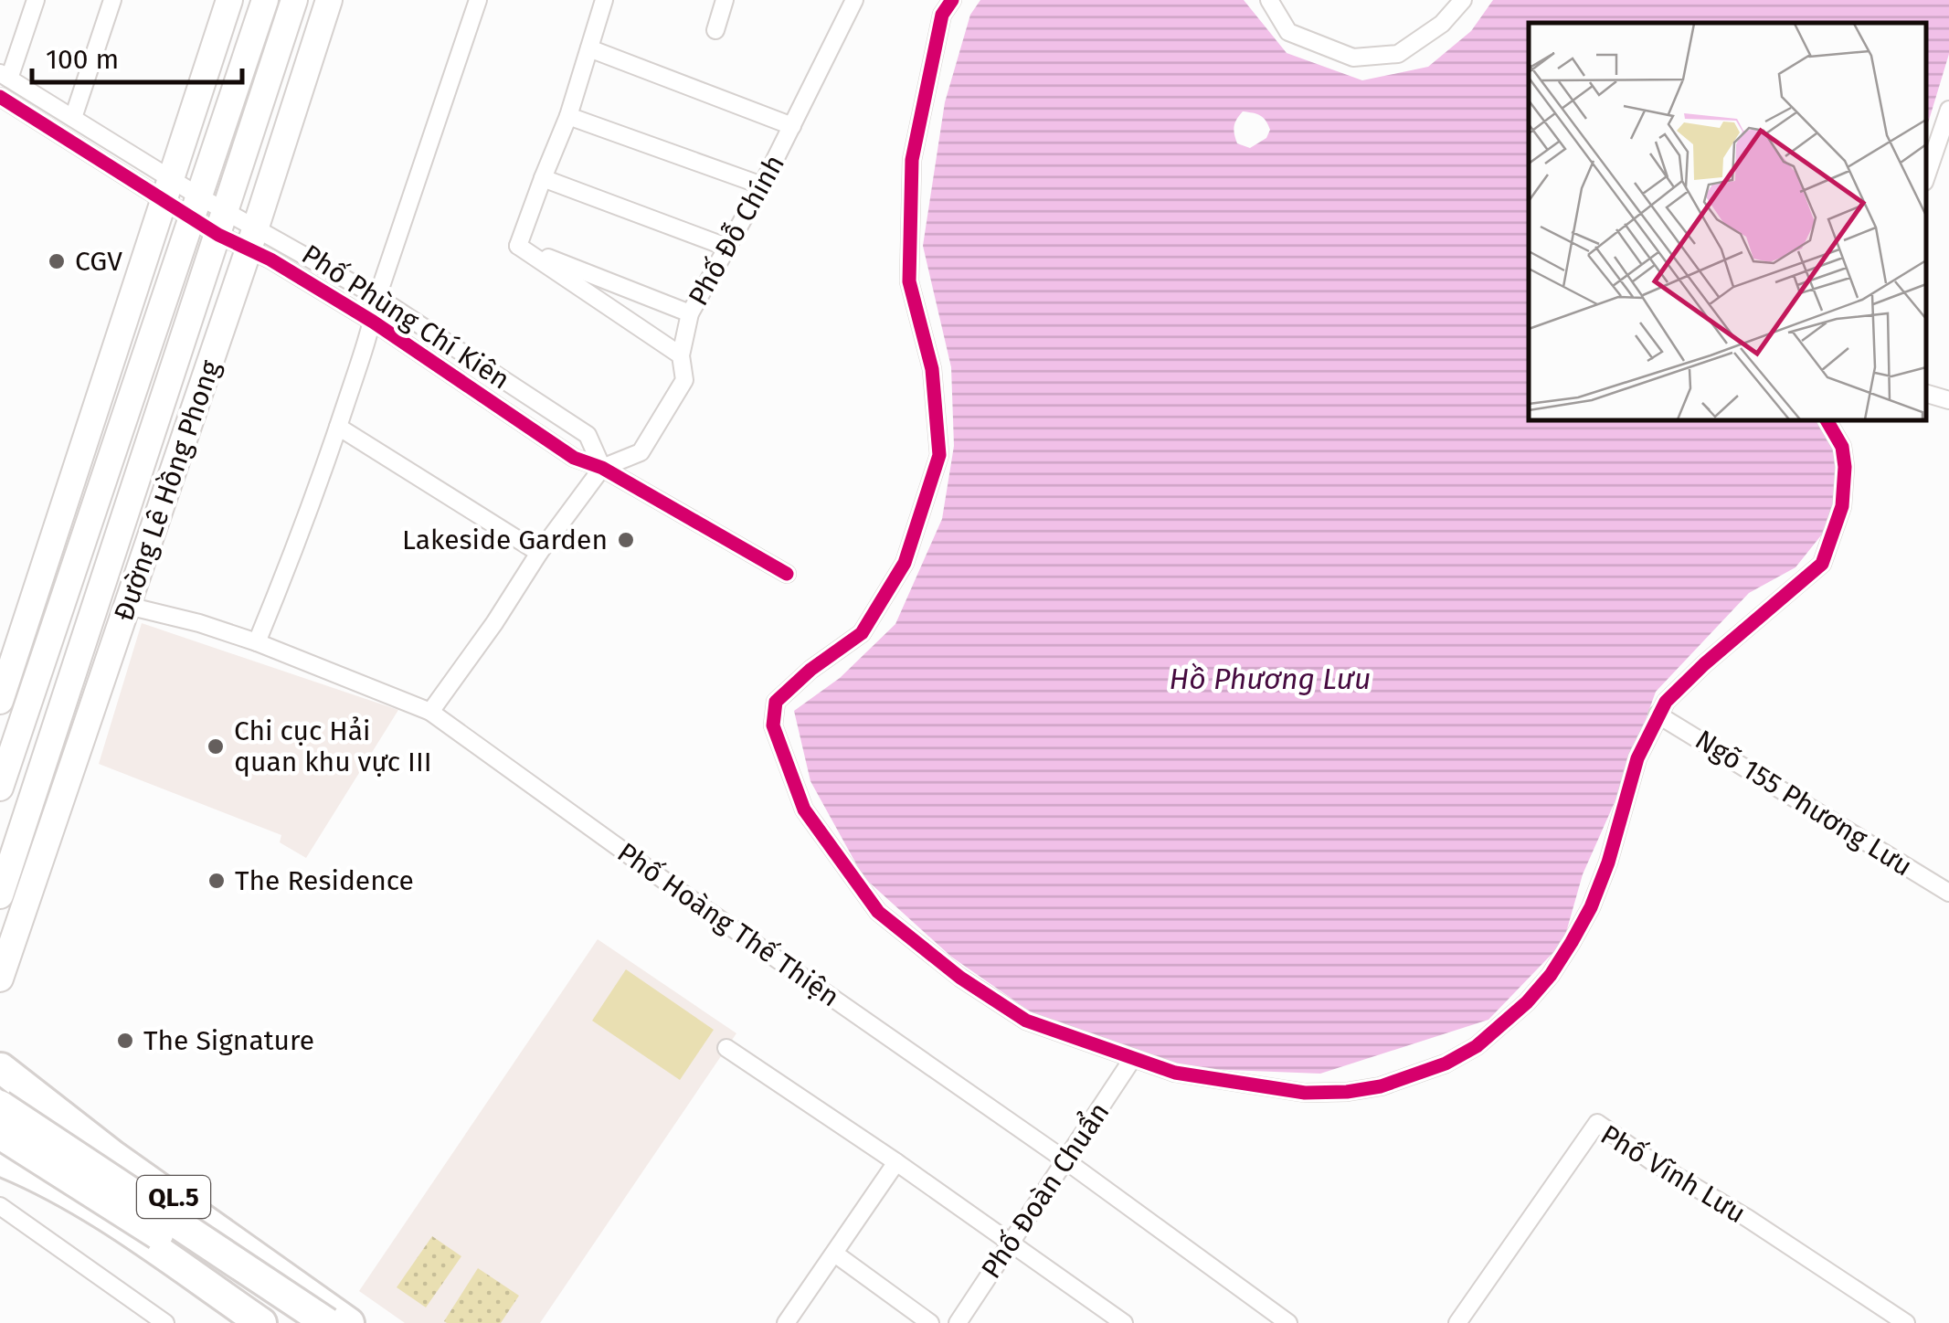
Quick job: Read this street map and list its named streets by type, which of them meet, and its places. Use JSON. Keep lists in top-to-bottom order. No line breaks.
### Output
{"streets":{"highway":["QL.5"],"main road":["Đường Lê Hồng Phong"],"street":["Phố Đỗ Chính","Phố Phùng Chí Kiên","Ngõ 155 Phương Lưu","Phố Hoàng Thế Thiện","Phố Vĩnh Lưu","Phố Đoàn Chuẩn"]},"crossings":[["Phố Đỗ Chính","Phố Phùng Chí Kiên"],["Phố Đỗ Chính","Phố Hoàng Thế Thiện"],["Phố Phùng Chí Kiên","Đường Lê Hồng Phong"],["Đường Lê Hồng Phong","Phố Hoàng Thế Thiện"],["Phố Hoàng Thế Thiện","Phố Đoàn Chuẩn"]],"water":["Hồ Phương Lưu"],"places":["CGV","Lakeside Garden","Chi cục Hải quan khu vực III","The Residence","The Signature"],"scale_bar":"100 m"}
